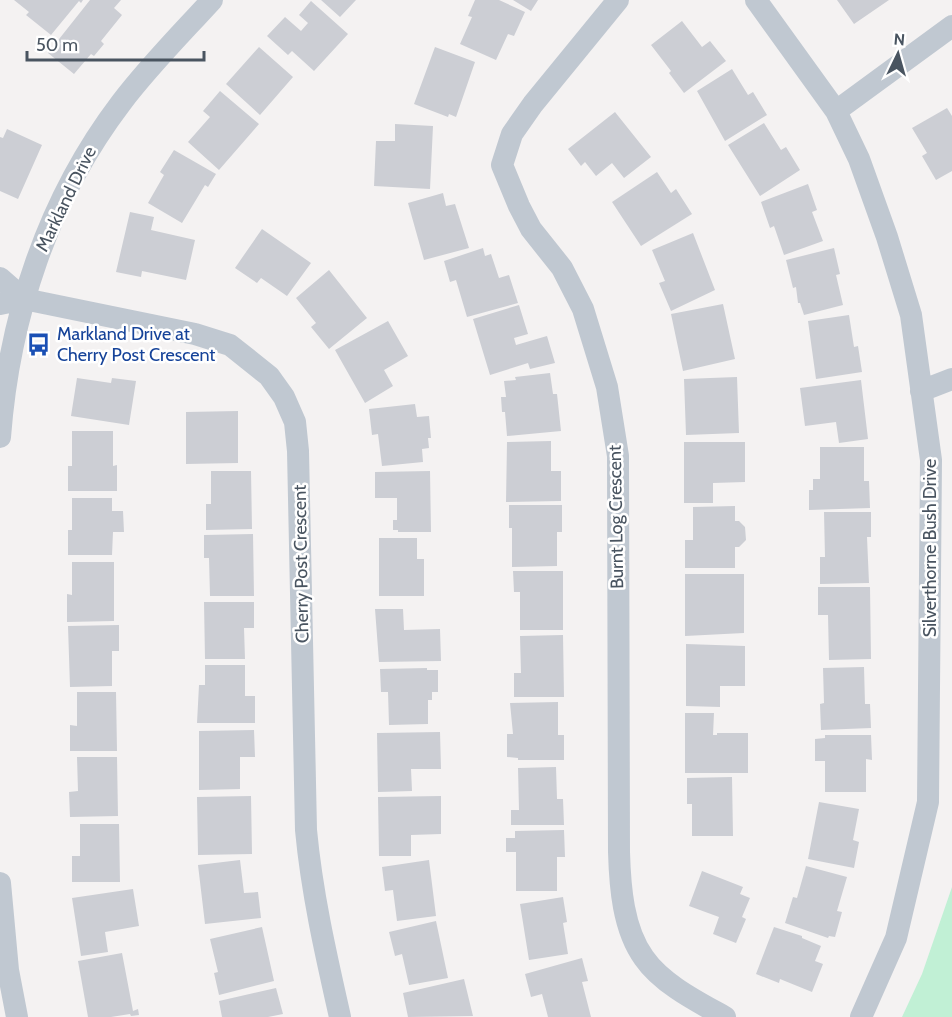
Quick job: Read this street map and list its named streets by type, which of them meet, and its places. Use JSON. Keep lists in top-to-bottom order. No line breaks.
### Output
{"streets":{"street":["Markland Drive","Burnt Log Crescent","Silverthorne Bush Drive","Cherry Post Crescent"]},"crossings":[["Markland Drive","Cherry Post Crescent"]],"places":{"bus stop":["Markland Drive at Cherry Post Crescent"]},"scale_bar":"50 m","north":"top"}
